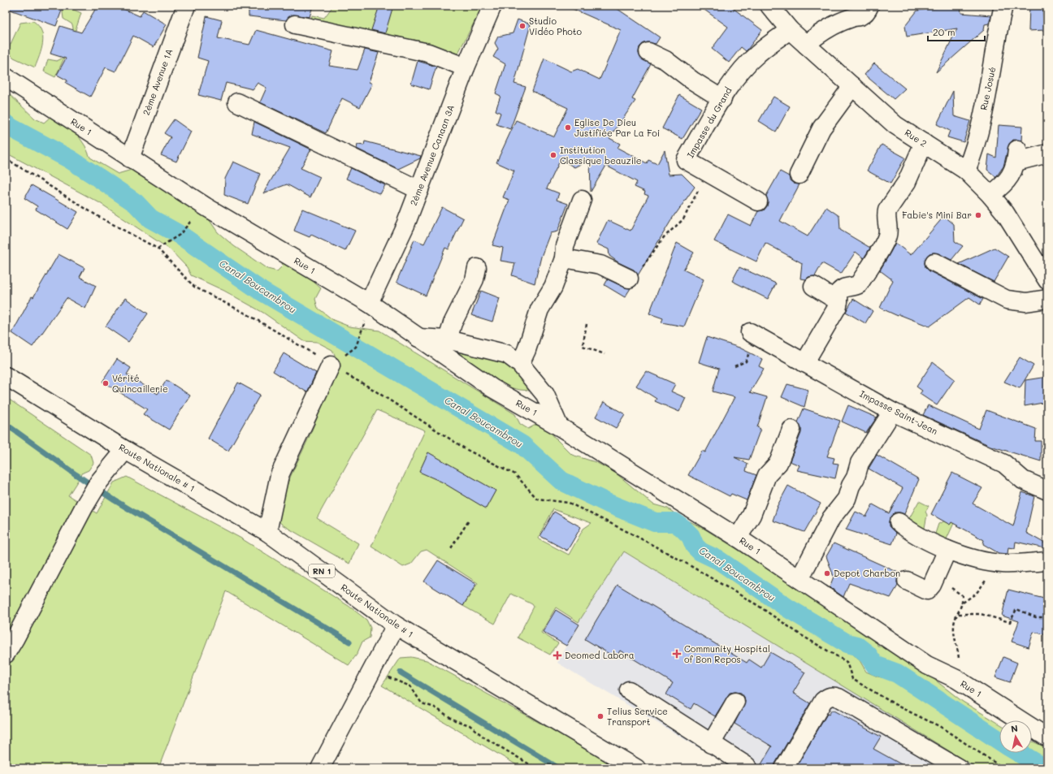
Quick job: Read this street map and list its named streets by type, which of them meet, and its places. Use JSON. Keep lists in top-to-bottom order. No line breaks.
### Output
{"streets":{"street":["2ème Avenue 1A","Rue Josué","Impasse du Grand","Rue 1","Rue 2","2ème Avenue Canaan 3A","Impasse Saint-Jean","Route Nationale # 1","RN 1"]},"crossings":[["2ème Avenue 1A","Rue 1"],["Rue Josué","Rue 2"],["Impasse du Grand","Rue 2"],["Rue 1","2ème Avenue Canaan 3A"]],"water":["Canal Boucambrou"],"places":{"other":["Studio Vidéo Photo","Eglise De Dieu Justifiée Par La Foi","Institution Classique beauzile","Fabie's Mini Bar","Vérité Quincaillerie","Depot Charbon","Telius Service Transport"],"health":["Community Hospital of Bon Repos","Deomed Labora"]},"scale_bar":"20 m","north":"top"}
